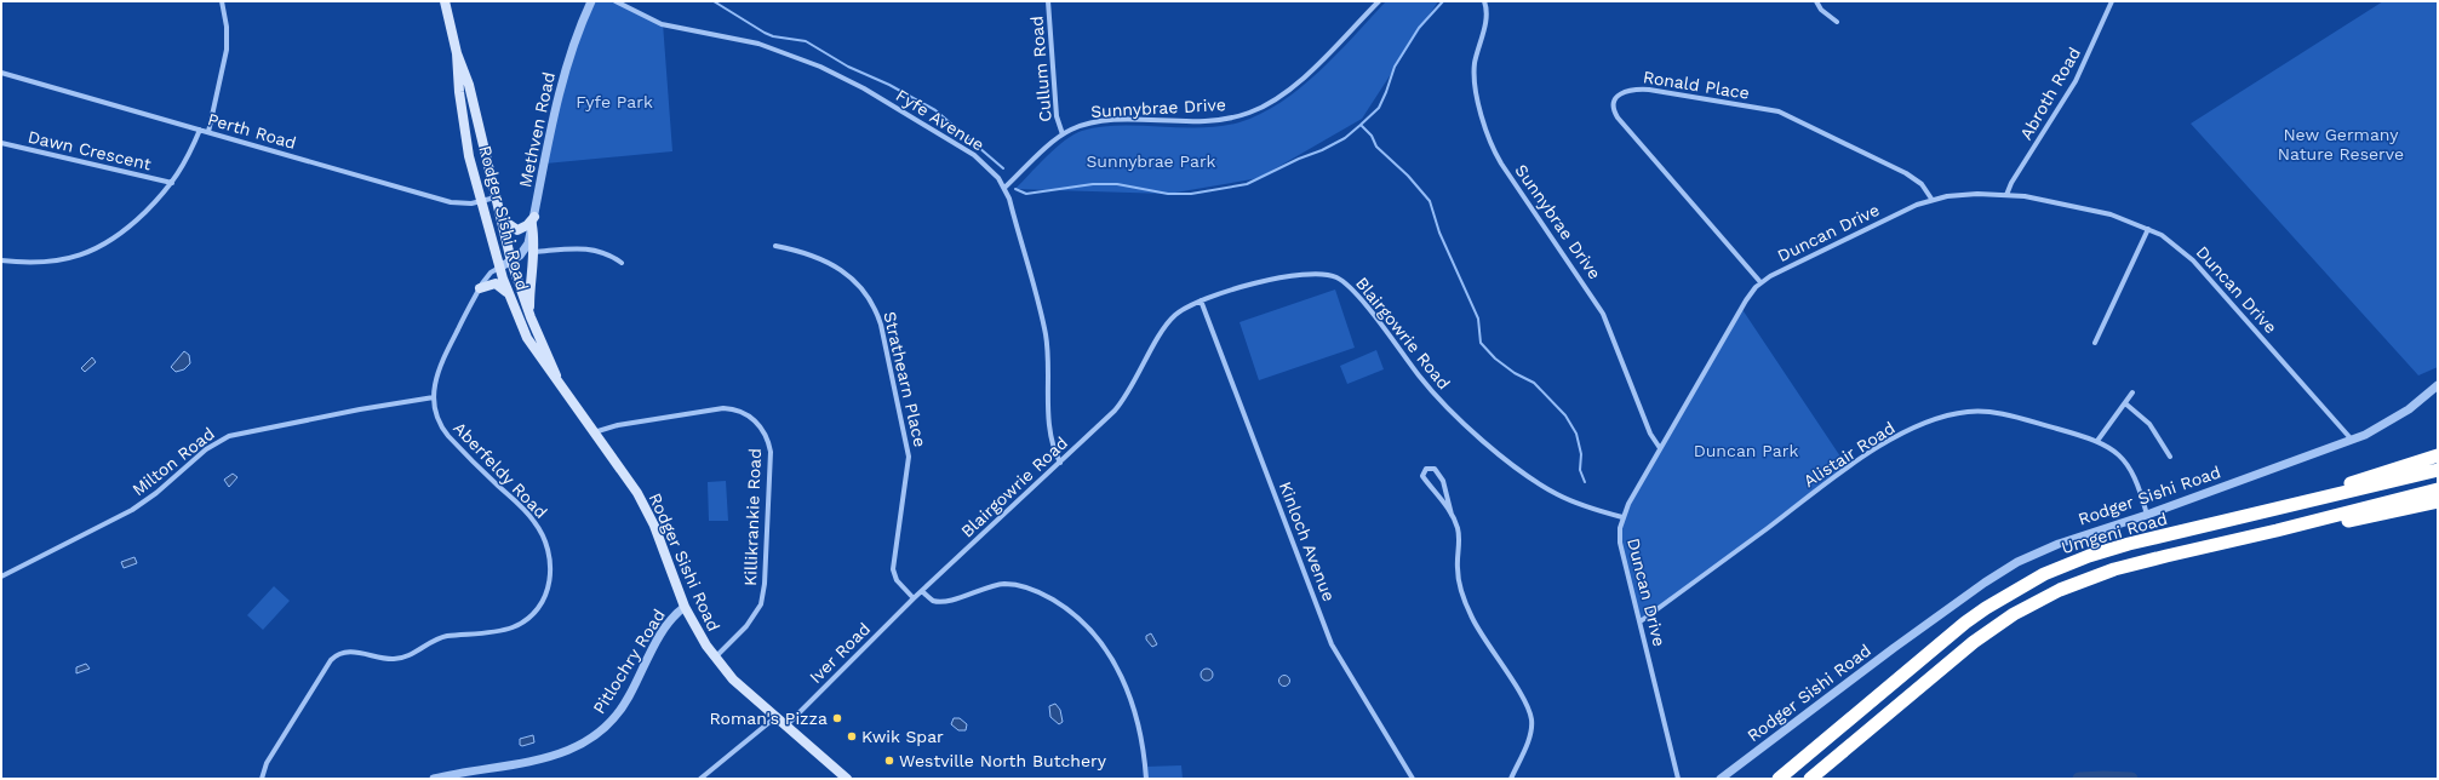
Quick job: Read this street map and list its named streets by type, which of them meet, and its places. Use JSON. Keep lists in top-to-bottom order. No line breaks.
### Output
{"streets":{"highway":["Umgeni Road"],"main road":["Rodger Sishi Road"],"street":["Cullum Road","Ronald Place","Abroth Road","Sunnybrae Drive","Fyfe Avenue","Methven Road","Perth Road","Dawn Crescent","Duncan Drive","Blairgowrie Road","Strathearn Place","Alistair Road","Milton Road","Aberfeldy Road","Killikrankie Road","Kinloch Avenue","Iver Road","Pitlochry Road"]},"crossings":[["Cullum Road","Sunnybrae Drive"],["Ronald Place","Duncan Drive"],["Abroth Road","Duncan Drive"],["Sunnybrae Drive","Fyfe Avenue"],["Sunnybrae Drive","Duncan Drive"],["Fyfe Avenue","Blairgowrie Road"],["Methven Road","Rodger Sishi Road"],["Methven Road","Aberfeldy Road"],["Perth Road","Dawn Crescent"],["Perth Road","Rodger Sishi Road"],["Rodger Sishi Road","Duncan Drive"],["Rodger Sishi Road","Alistair Road"],["Rodger Sishi Road","Aberfeldy Road"],["Rodger Sishi Road","Killikrankie Road"],["Rodger Sishi Road","Iver Road"],["Rodger Sishi Road","Pitlochry Road"],["Duncan Drive","Blairgowrie Road"],["Duncan Drive","Alistair Road"],["Blairgowrie Road","Strathearn Place"],["Blairgowrie Road","Kinloch Avenue"],["Blairgowrie Road","Iver Road"],["Strathearn Place","Iver Road"],["Milton Road","Aberfeldy Road"]],"parks":["Fyfe Park","New Germany Nature Reserve","Sunnybrae Park","Duncan Park"],"places":["Roman's Pizza","Kwik Spar","Westville North Butchery"]}
